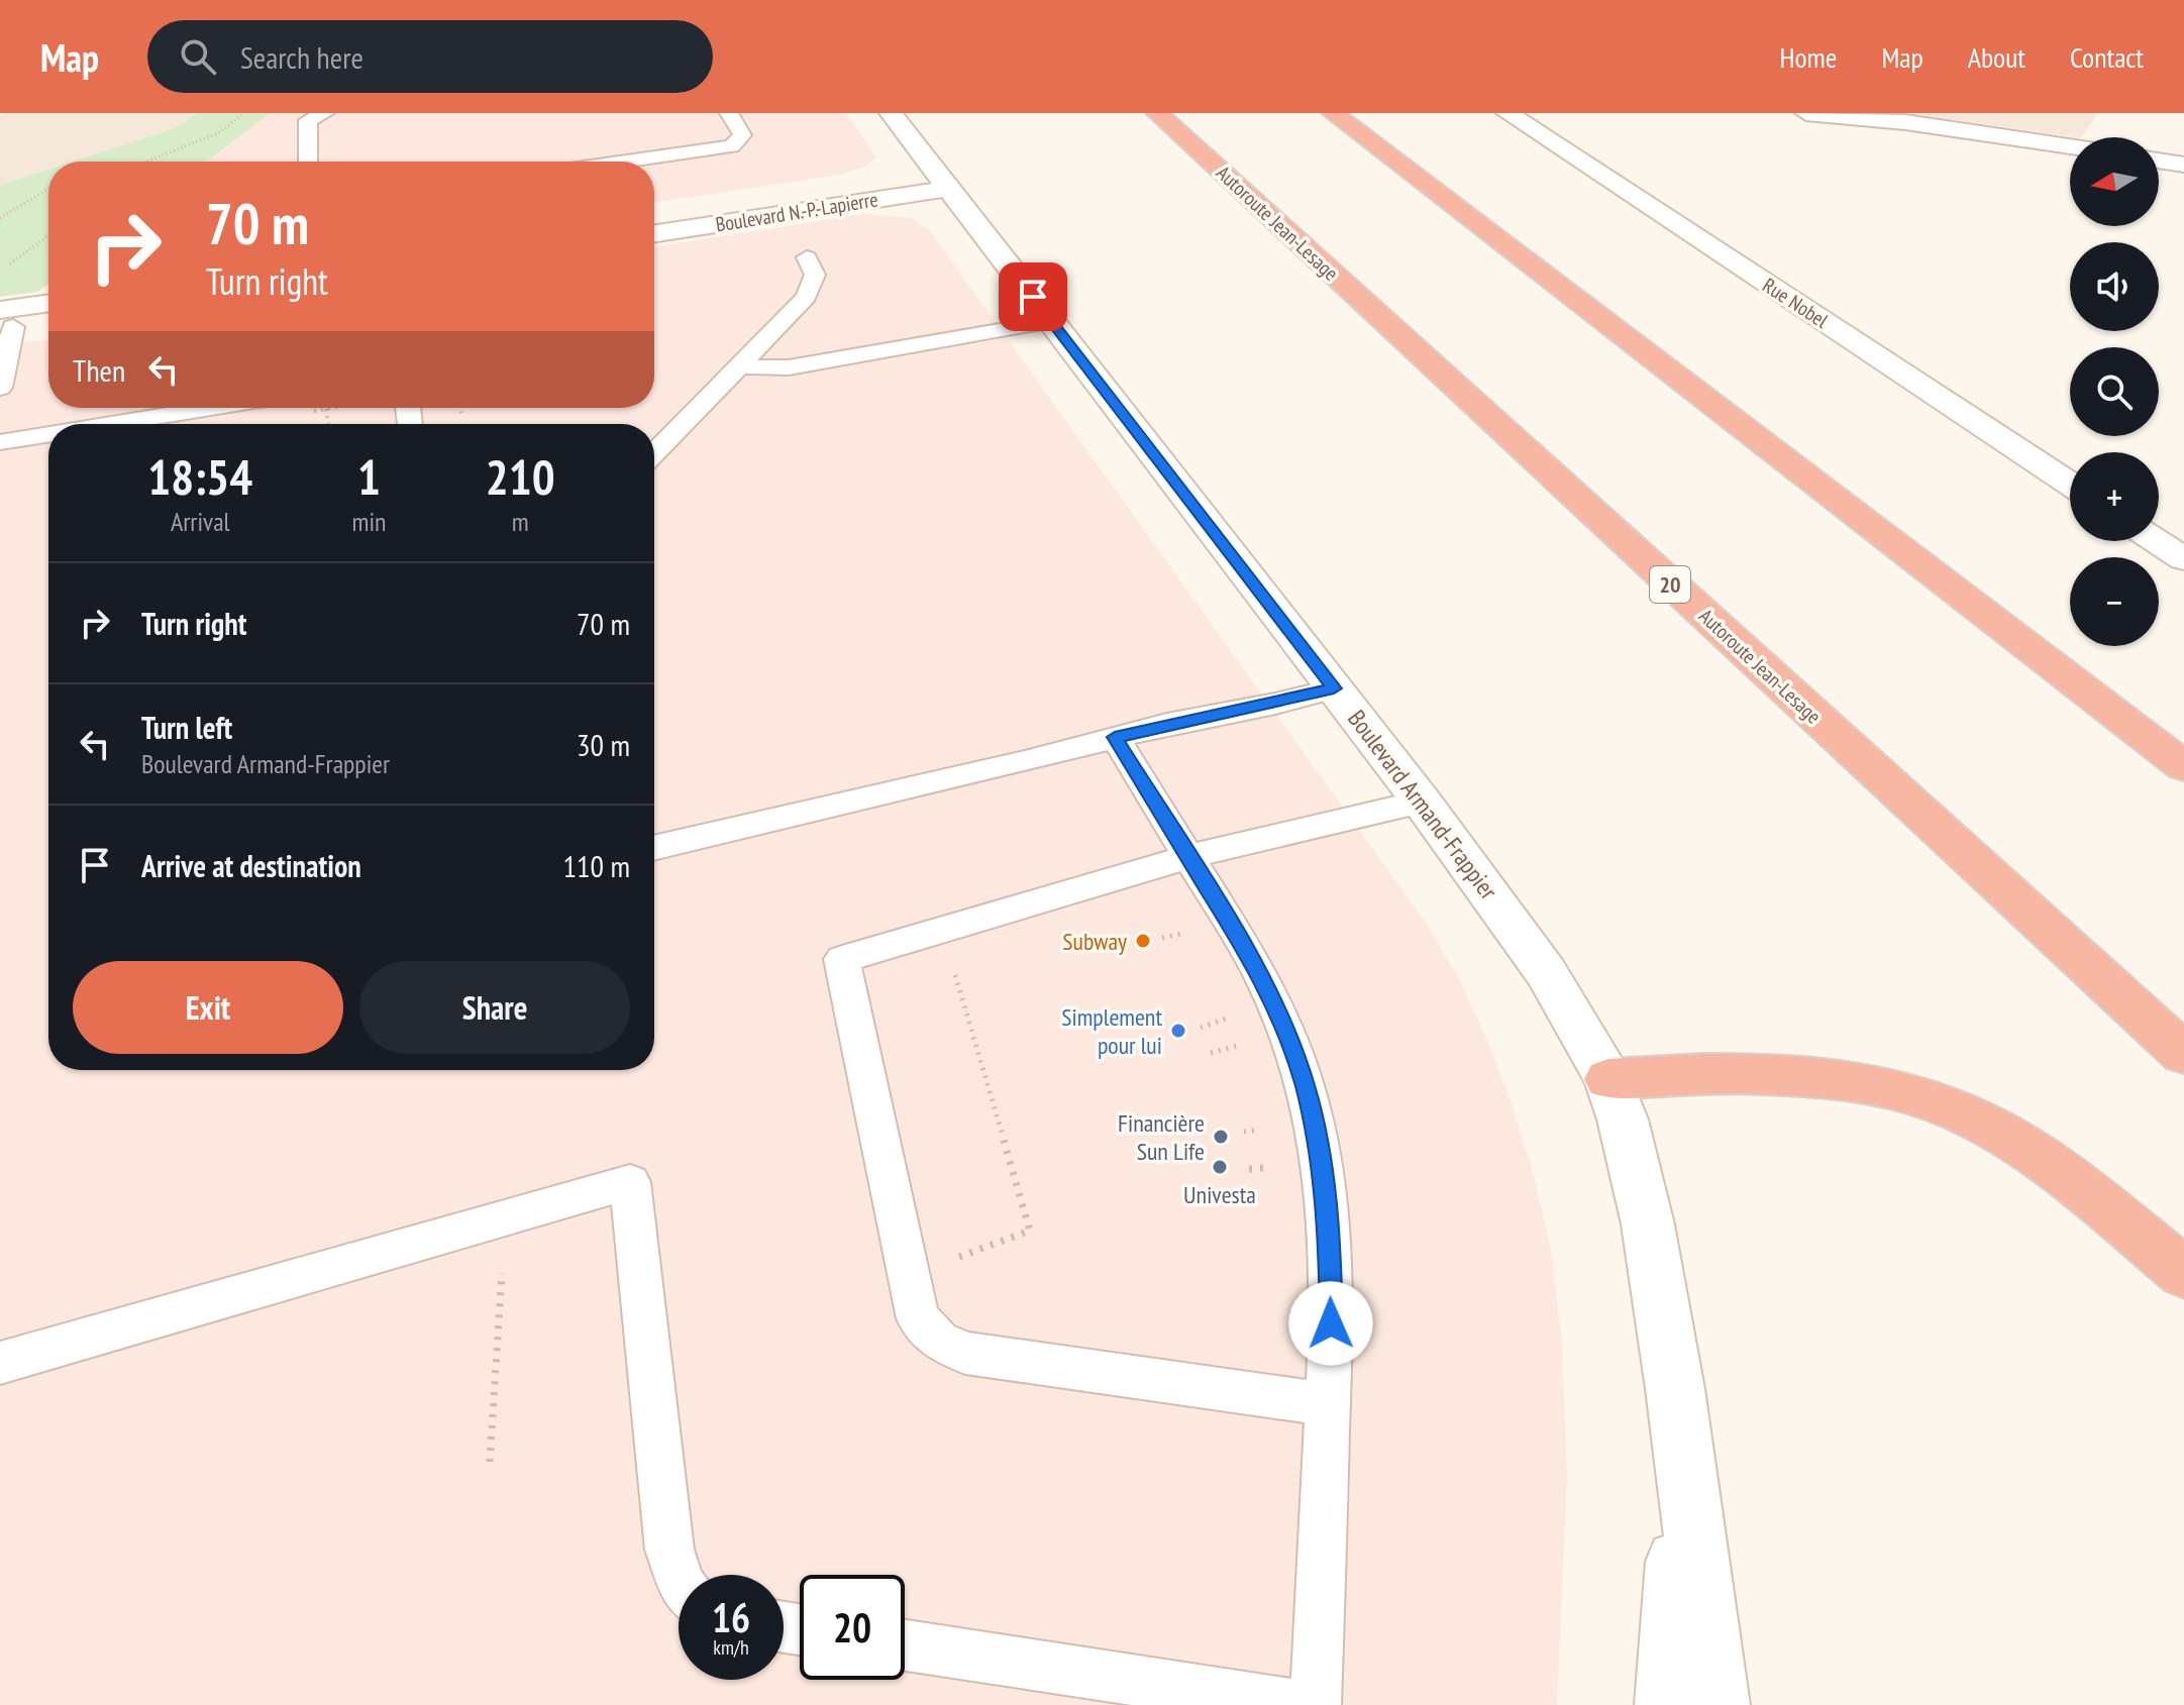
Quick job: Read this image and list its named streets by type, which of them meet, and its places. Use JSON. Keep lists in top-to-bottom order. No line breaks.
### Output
{"streets":{"highway":["Autoroute Jean-Lesage","20"],"street":["Boulevard N.-P.-Lapierre","Rue Nobel","Boulevard Armand-Frappier"]},"crossings":[["Boulevard N.-P.-Lapierre","Boulevard Armand-Frappier"]],"places":["Subway","Simplement pour lui","Financière Sun Life","Univesta"],"north":"left","page":{"header":"Map","search":"Search here","nav":["Home","Map","About","Contact"],"map_buttons":["+","−"],"turn":["70 m","Turn right"],"then":"Then","eta":["18:54","Arrival","1","min","210","m"],"list":[{"name":"Turn right","value":"70 m"},{"name":"Turn left","note":"Boulevard Armand-Frappier","value":"30 m"},{"name":"Arrive at destination","value":"110 m"}],"buttons":["Exit","Share"],"speed":"16 km/h","limit":"20"}}
